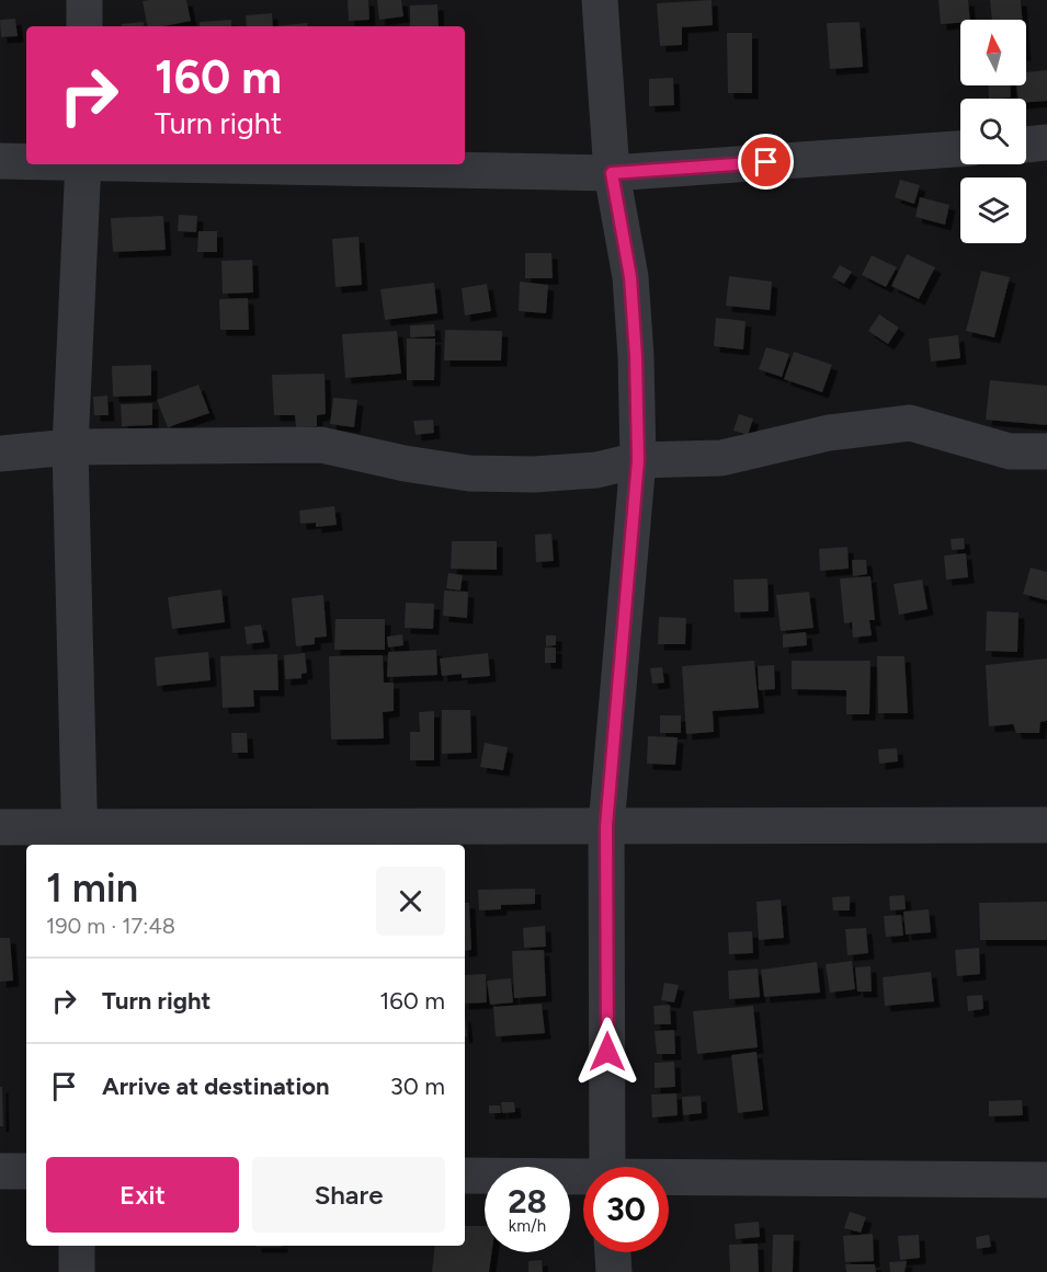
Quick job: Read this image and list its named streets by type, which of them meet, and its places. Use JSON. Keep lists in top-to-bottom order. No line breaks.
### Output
{"north":"top","page":{"turn":["160 m","Turn right"],"heading":["1 min","190 m · 17:48"],"list":[{"name":"Turn right","value":"160 m"},{"name":"Arrive at destination","value":"30 m"}],"buttons":["Exit","Share"],"speed":"28 km/h","limit":"30"}}
